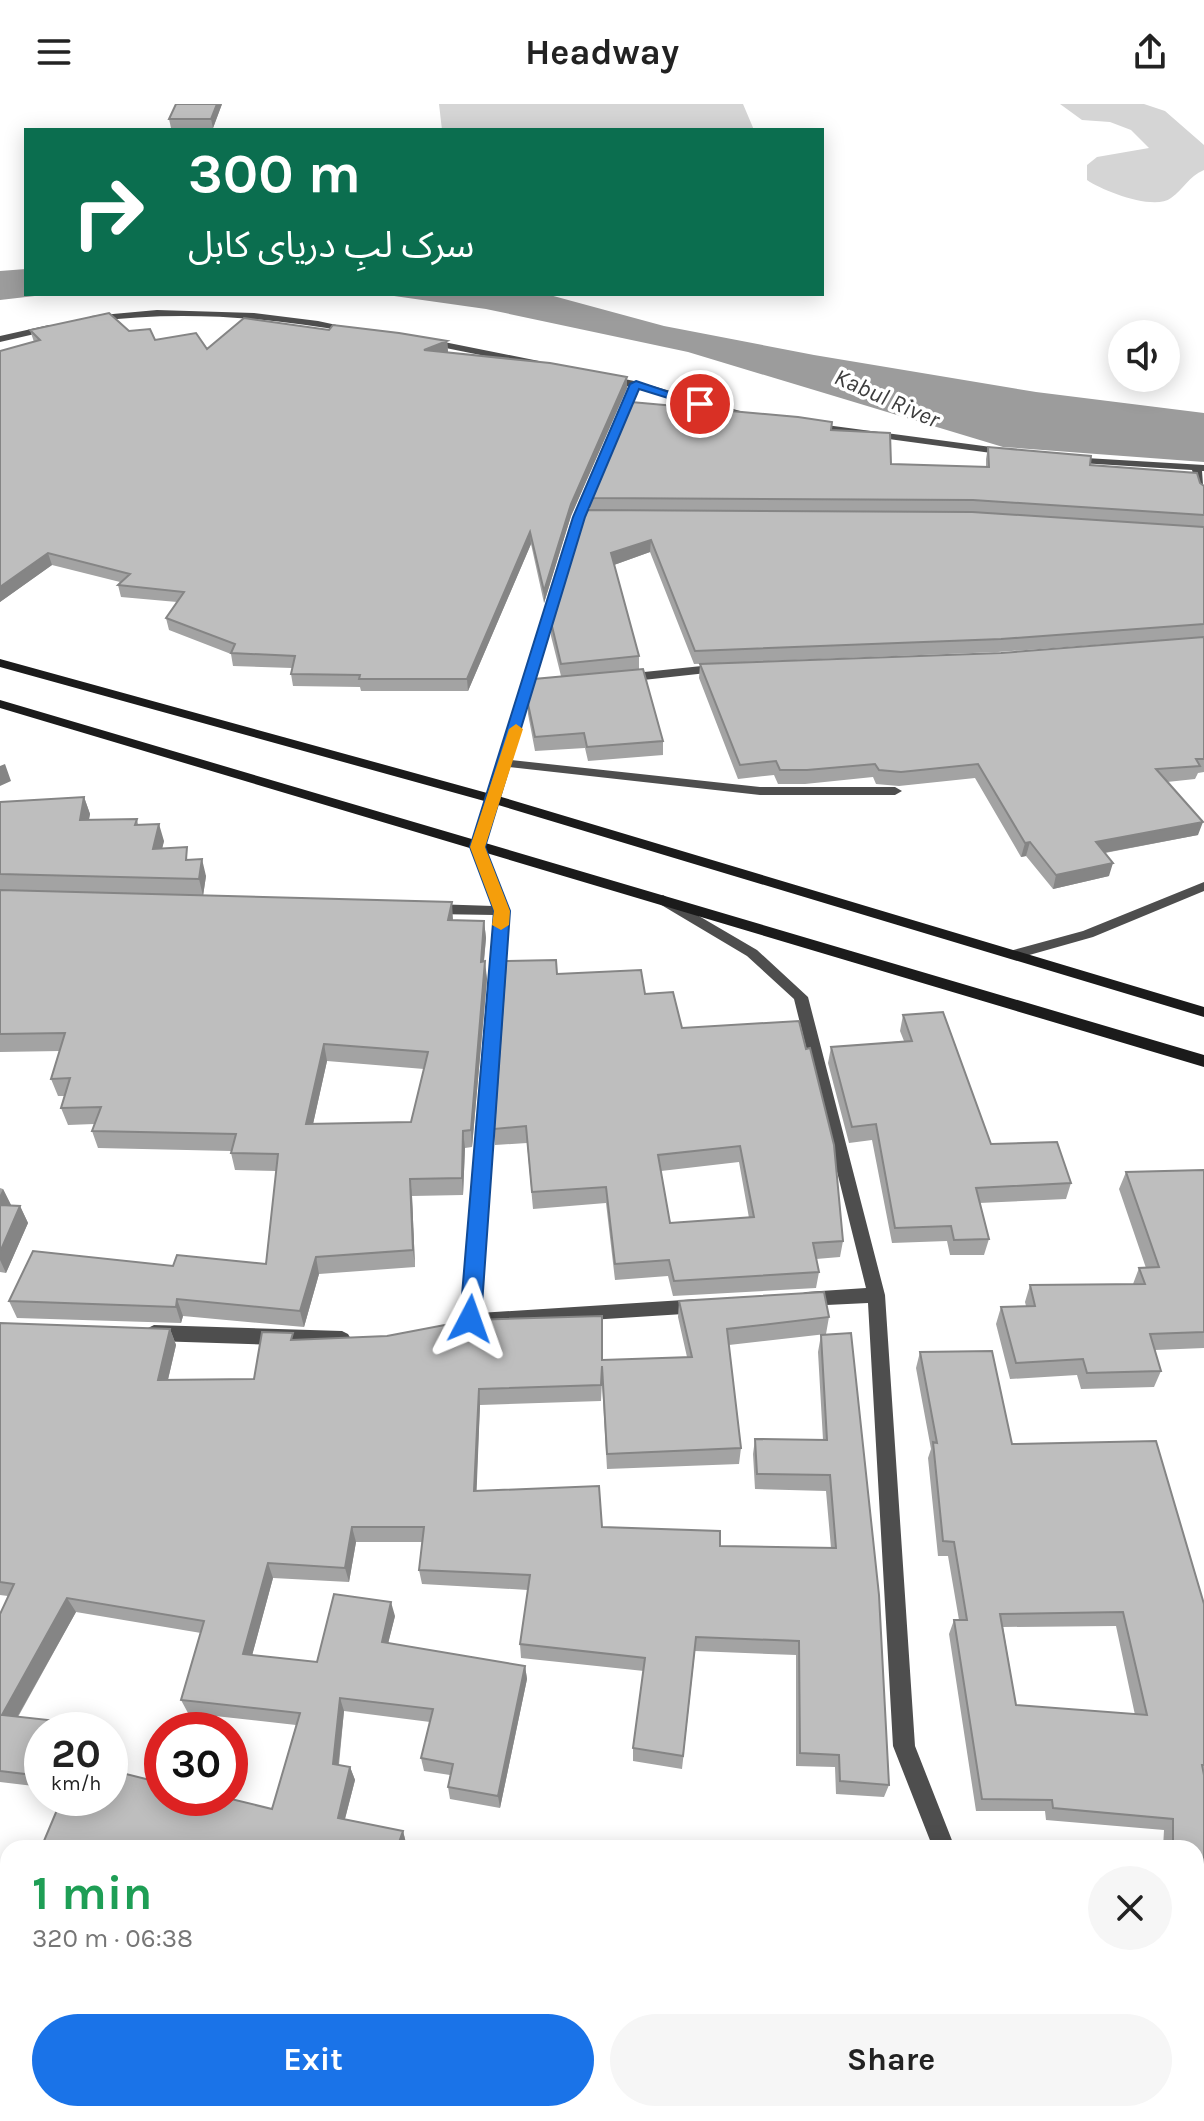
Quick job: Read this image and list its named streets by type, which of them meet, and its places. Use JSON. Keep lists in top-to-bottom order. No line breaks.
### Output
{"water":["Kabul River"],"page":{"header":"Headway","turn":["300 m","سرک لبِ دریای کابل"],"speed":"20 km/h","limit":"30","heading":["1 min","320 m · 06:38"],"buttons":["Exit","Share"]}}
